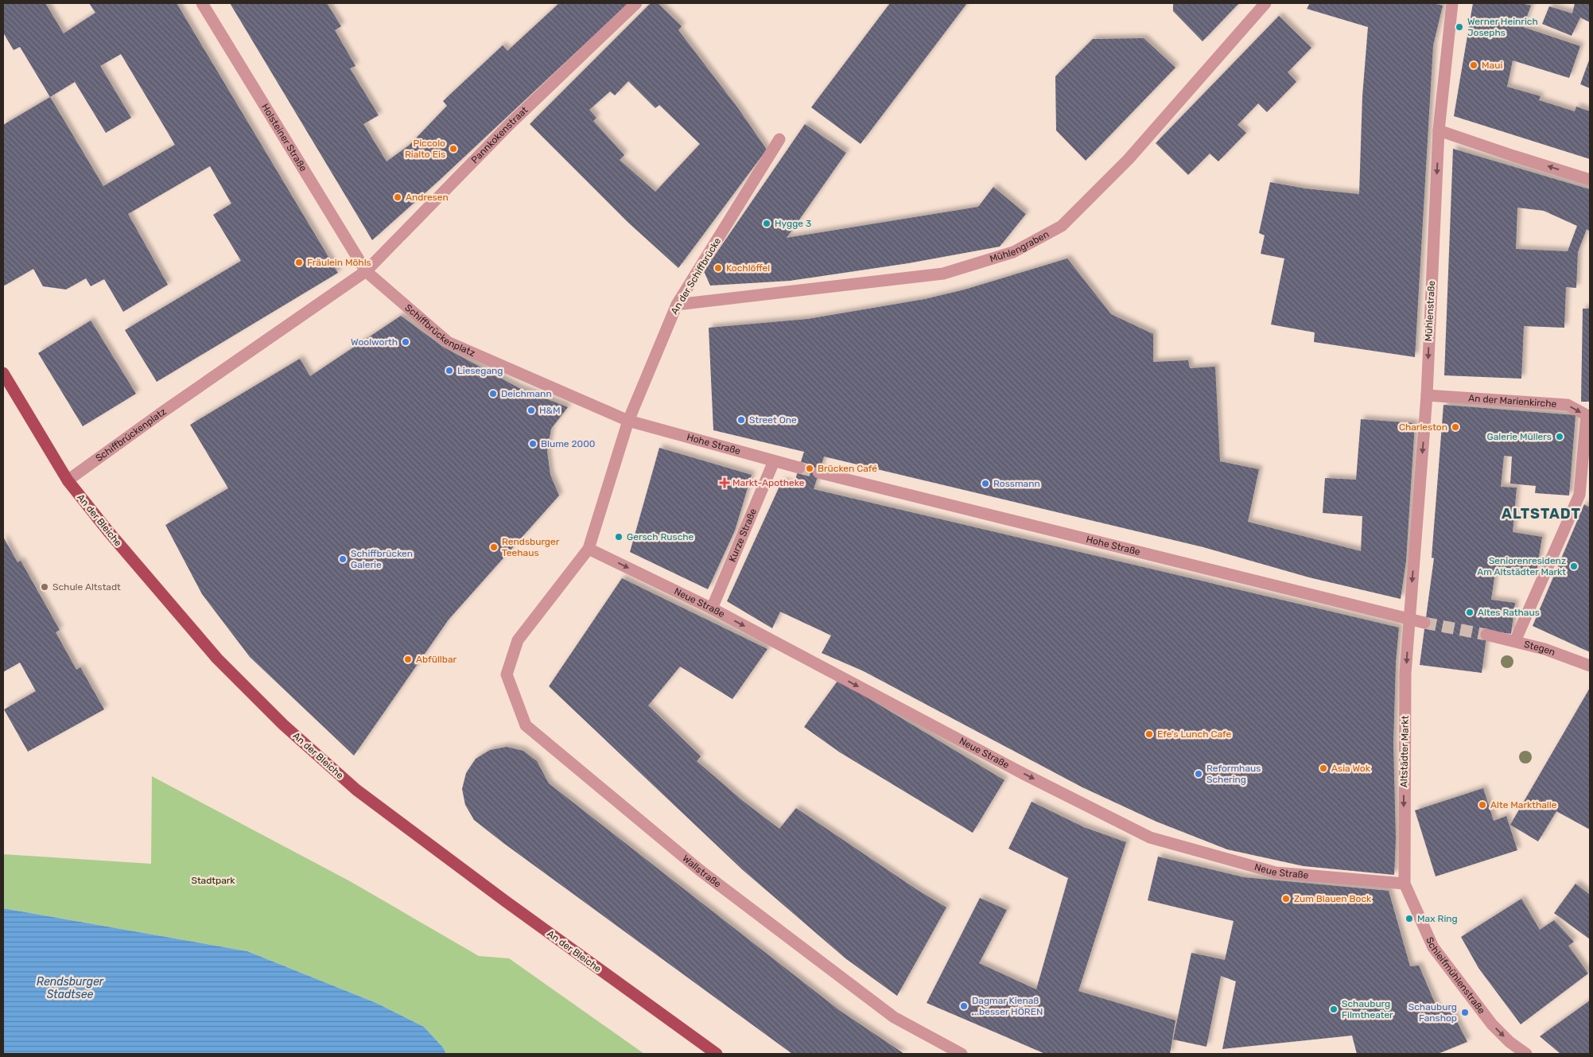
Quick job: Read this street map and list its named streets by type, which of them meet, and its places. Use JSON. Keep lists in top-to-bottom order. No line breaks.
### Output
{"streets":{"main road":["An der Bleiche"],"street":["Pannkokenstraat","Holsteiner Straße","Mühlengraben","An der Schiffbrücke","Mühlenstraße","Schiffbrückenplatz","An der Marienkirche","Hohe Straße","Kurze Straße","Neue Straße","Stegen","Altstädter Markt","Wallstraße","Schleifmühlenstraße"]},"crossings":[["Pannkokenstraat","Holsteiner Straße"],["Pannkokenstraat","Schiffbrückenplatz"],["Holsteiner Straße","Schiffbrückenplatz"],["Mühlengraben","An der Schiffbrücke"],["An der Schiffbrücke","Schiffbrückenplatz"],["An der Schiffbrücke","Hohe Straße"],["Mühlenstraße","An der Marienkirche"],["Mühlenstraße","Hohe Straße"],["Mühlenstraße","Altstädter Markt"],["Schiffbrückenplatz","Hohe Straße"],["Schiffbrückenplatz","An der Bleiche"],["An der Marienkirche","Stegen"],["Hohe Straße","Kurze Straße"],["Hohe Straße","Altstädter Markt"],["Kurze Straße","Neue Straße"],["Neue Straße","Altstädter Markt"],["Neue Straße","Wallstraße"],["Neue Straße","Schleifmühlenstraße"],["Altstädter Markt","Schleifmühlenstraße"]],"one_way":["Mühlenstraße","Neue Straße","Altstädter Markt","Schleifmühlenstraße"],"districts":["ALTSTADT"],"water":["Rendsburger Stadtsee"],"parks":["Stadtpark"],"places":{"other":["Werner Heinrich Josephs","Maui","Piccolo Rialto Eis","Andresen","Hygge 3","Fräulein Möhls","Kochlöffel","Woolworth","Liesegang","Deichmann","H&M","Street One","Charleston","Galerie Müllers","Blume 2000","Brücken Café","Rossmann","Gersch Rusche","Rendsburger Teehaus","Schiffbrücken Galerie","Seniorenresidenz Am Altstädter Markt","Schule Altstadt","Altes Rathaus","Abfüllbar","Efe's Lunch Cafe","Asia Wok","Reformhaus Schering","Alte Markthalle","Zum Blauen Bock","Max Ring","Dagmar Kienaß ...besser HÖREN","Schauburg Filmtheater","Schauburg Fanshop"],"health":["Markt-Apotheke"]}}
